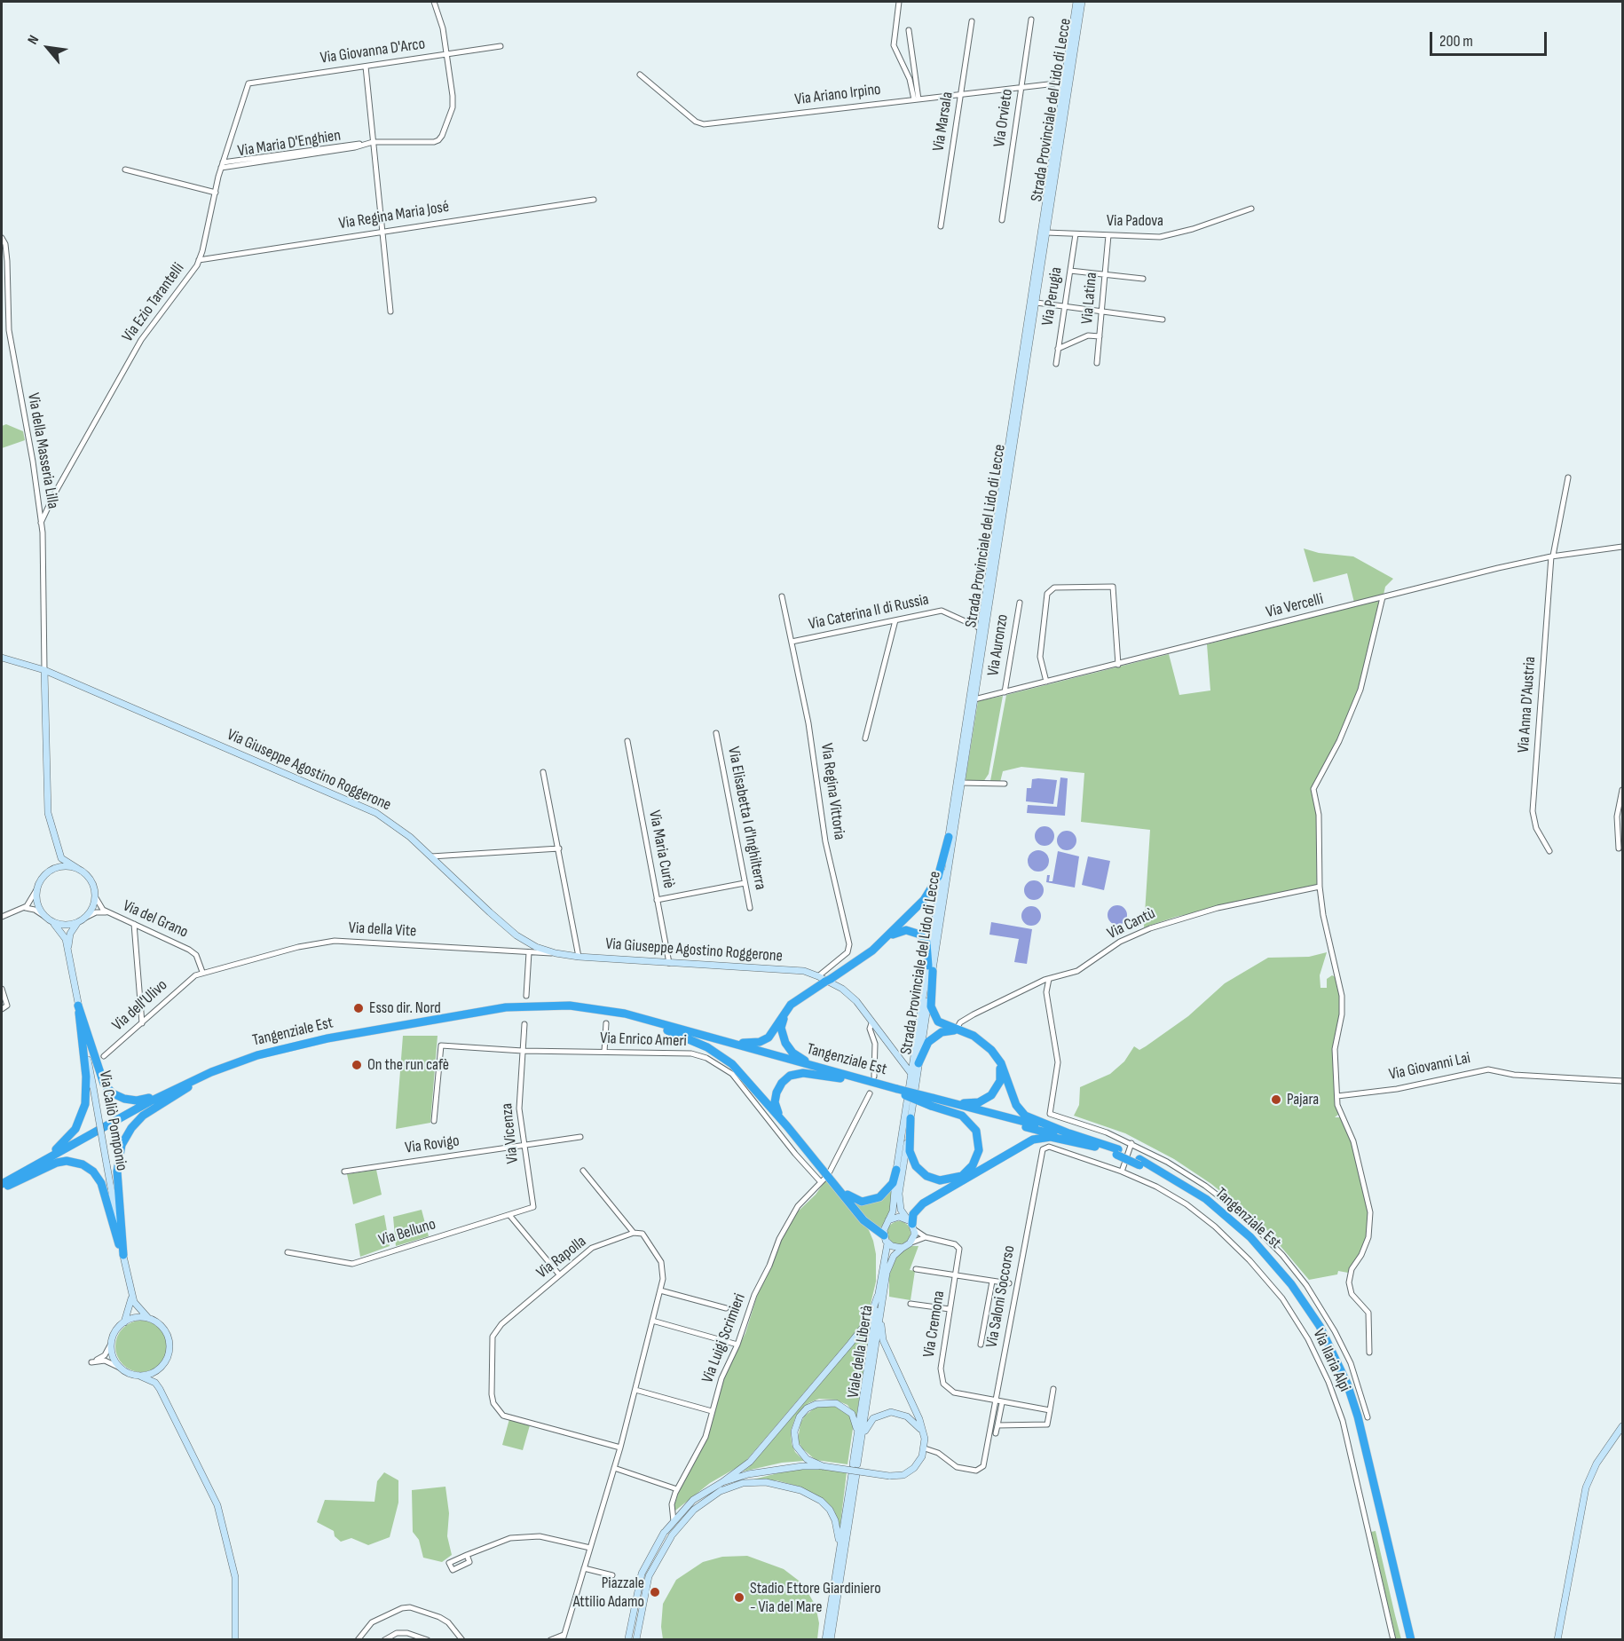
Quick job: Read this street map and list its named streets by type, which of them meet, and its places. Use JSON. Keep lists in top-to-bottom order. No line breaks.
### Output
{"streets":{"highway":["Tangenziale Est"],"main road":["Strada Provinciale del Lido di Lecce","Via Giuseppe Agostino Roggerone","Via Caliò Pomponio","Viale della Libertà"],"street":["Via Giovanna D'Arco","Via Ariano Irpino","Via Orvieto","Via Marsala","Via Maria D'Enghien","Via Regina Maria José","Via Padova","Via Perugia","Via Latina","Via Ezio Tarantelli","Via della Masseria Lilla","Via Vercelli","Via Caterina II di Russia","Via Auronzo","Via Anna D'Austria","Via Regina Vittoria","Via Elisabetta I d'Inghilterra","Via Maria Curiè","Via del Grano","Via Cantù","Via della Vite","Via dell'Ulivo","Via Enrico Ameri","Via Giovanni Lai","Via Vicenza","Via Rovigo","Via Belluno","Via Rapolla","Via Saloni Soccorso","Via Cremona","Via Luigi Scrimieri","Via Ilaria Alpi"]},"crossings":[["Via Giovanna D'Arco","Via Maria D'Enghien"],["Via Giovanna D'Arco","Via Ezio Tarantelli"],["Via Ariano Irpino","Via Orvieto"],["Via Ariano Irpino","Via Marsala"],["Strada Provinciale del Lido di Lecce","Via Padova"],["Strada Provinciale del Lido di Lecce","Via Vercelli"],["Strada Provinciale del Lido di Lecce","Via Caterina II di Russia"],["Strada Provinciale del Lido di Lecce","Via Giuseppe Agostino Roggerone"],["Strada Provinciale del Lido di Lecce","Viale della Libertà"],["Via Maria D'Enghien","Via Ezio Tarantelli"],["Via Regina Maria José","Via Ezio Tarantelli"],["Via Padova","Via Perugia"],["Via Padova","Via Latina"],["Via Ezio Tarantelli","Via della Masseria Lilla"],["Via della Masseria Lilla","Via Giuseppe Agostino Roggerone"],["Via Vercelli","Via Auronzo"],["Via Vercelli","Via Anna D'Austria"],["Via Caterina II di Russia","Via Regina Vittoria"],["Via Giuseppe Agostino Roggerone","Via Regina Vittoria"],["Via Giuseppe Agostino Roggerone","Via Maria Curiè"],["Via Giuseppe Agostino Roggerone","Via della Vite"],["Via Giuseppe Agostino Roggerone","Viale della Libertà"],["Via del Grano","Via della Vite"],["Via del Grano","Via dell'Ulivo"],["Via della Vite","Via dell'Ulivo"],["Via Enrico Ameri","Via Vicenza"],["Via Enrico Ameri","Via Luigi Scrimieri"],["Via Vicenza","Via Rovigo"],["Via Vicenza","Via Belluno"],["Via Saloni Soccorso","Via Cremona"],["Via Saloni Soccorso","Via Ilaria Alpi"],["Via Cremona","Viale della Libertà"]],"places":["Esso dir. Nord","On the run cafè","Pajara","Piazzale Attilio Adamo","Stadio Ettore Giardiniero - Via del Mare"],"scale_bar":"200 m","north":"top left"}
